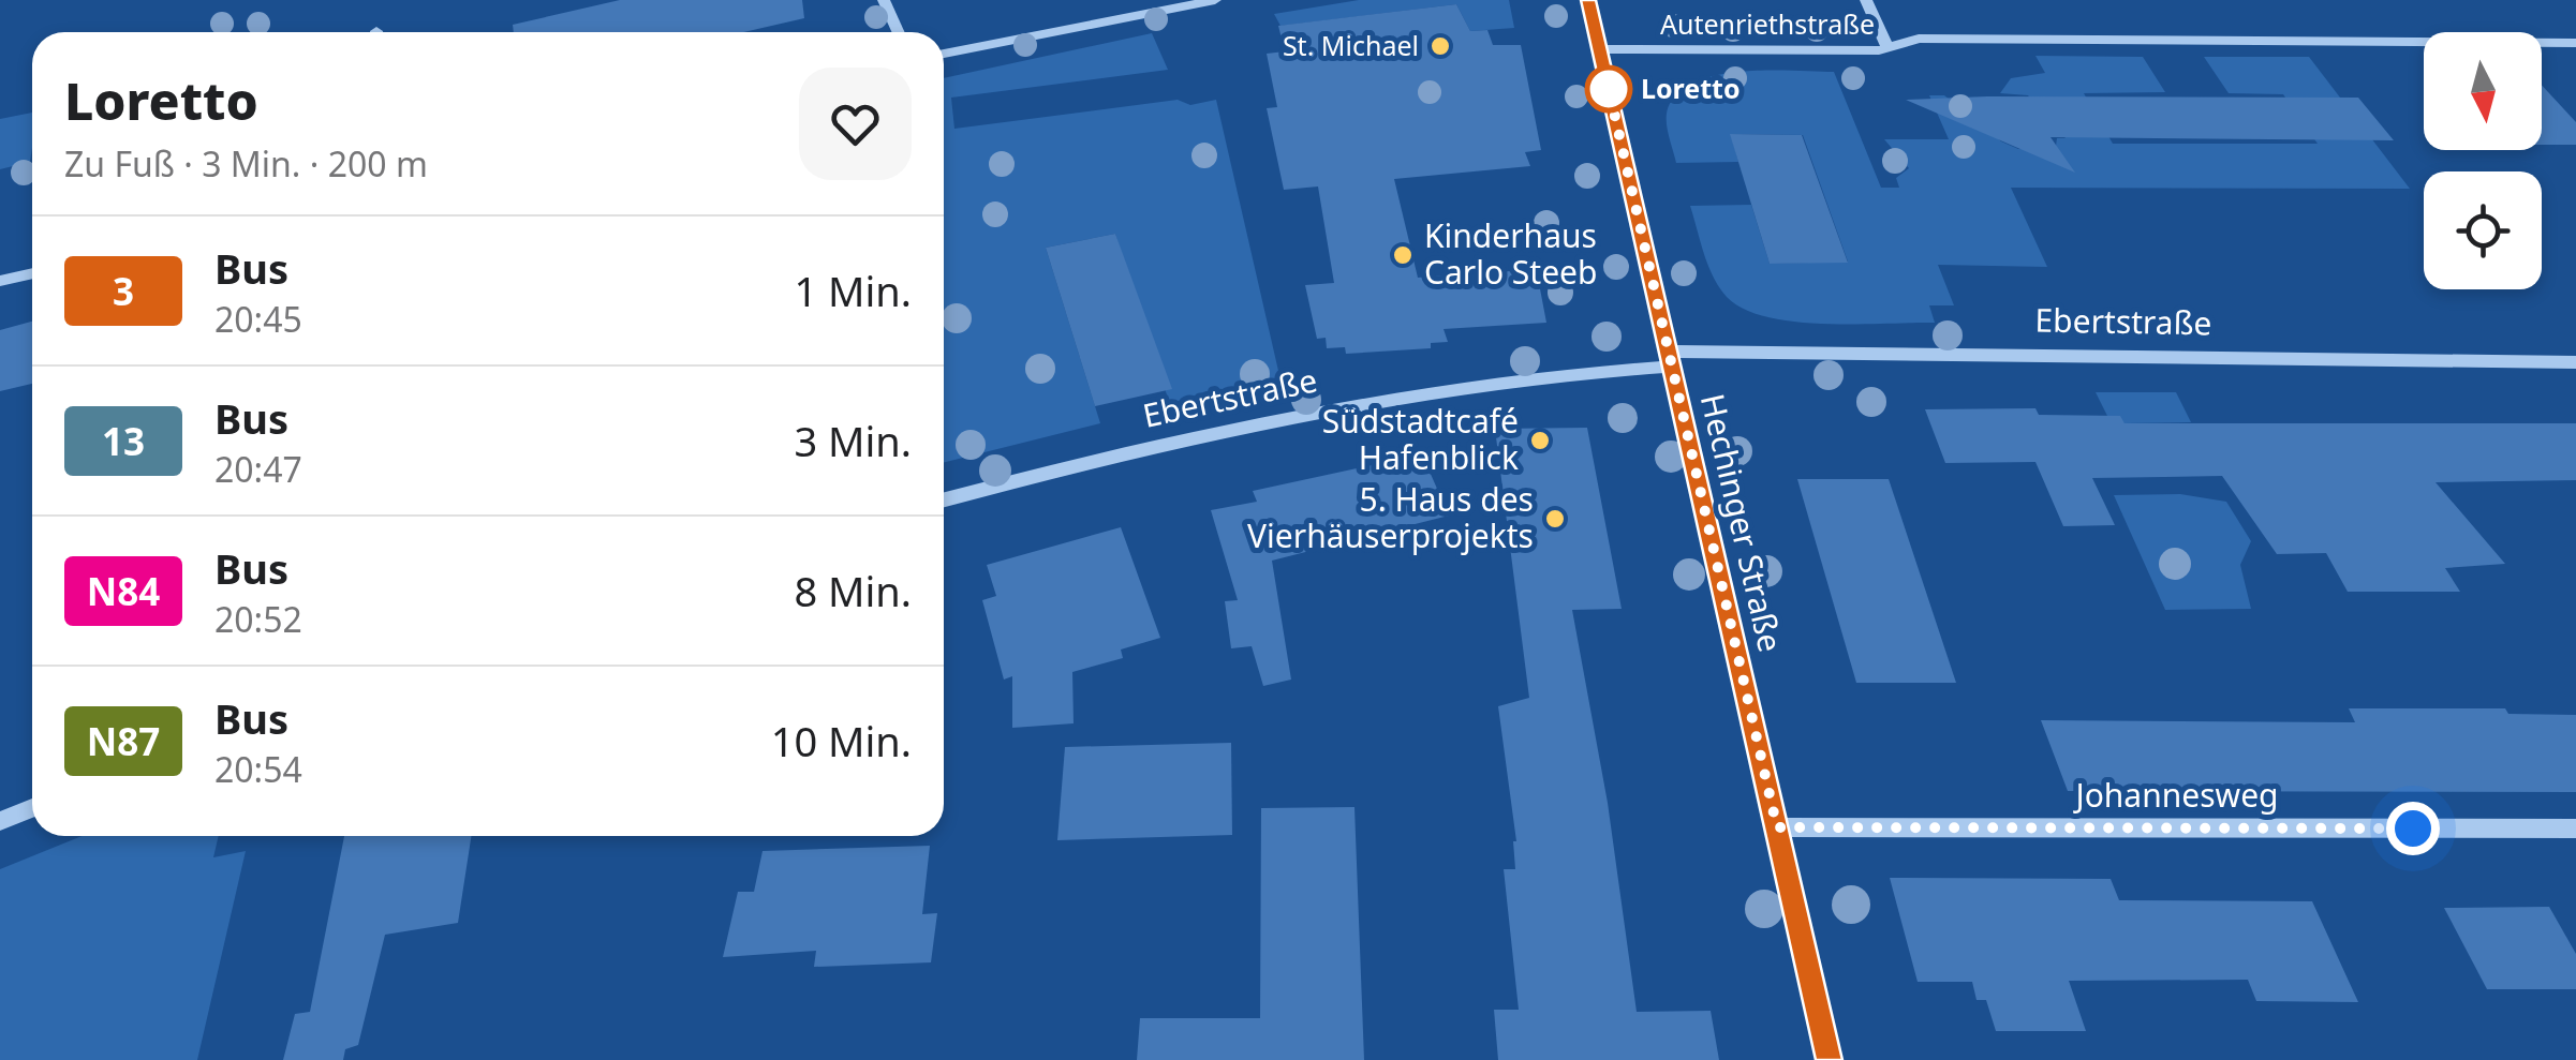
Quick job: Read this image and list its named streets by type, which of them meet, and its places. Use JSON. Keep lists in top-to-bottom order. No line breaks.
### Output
{"streets":{"street":["Autenriethstraße","Ebertstraße","Hechinger Straße","Johannesweg"]},"crossings":[["Autenriethstraße","Hechinger Straße"],["Ebertstraße","Hechinger Straße"],["Hechinger Straße","Johannesweg"]],"places":["St. Michael","Loretto","Kinderhaus Carlo Steeb","Südstadtcafé Hafenblick","5. Haus des Vierhäuserprojekts"],"lines":["bus line 3"],"north":"bottom","page":{"heading":["Loretto","Zu Fuß · 3 Min. · 200 m"],"list":[{"mark":"3","name":"Bus","note":"20:45","value":"1 Min."},{"mark":"13","name":"Bus","note":"20:47","value":"3 Min."},{"mark":"N84","name":"Bus","note":"20:52","value":"8 Min."},{"mark":"N87","name":"Bus","note":"20:54","value":"10 Min."}]}}
